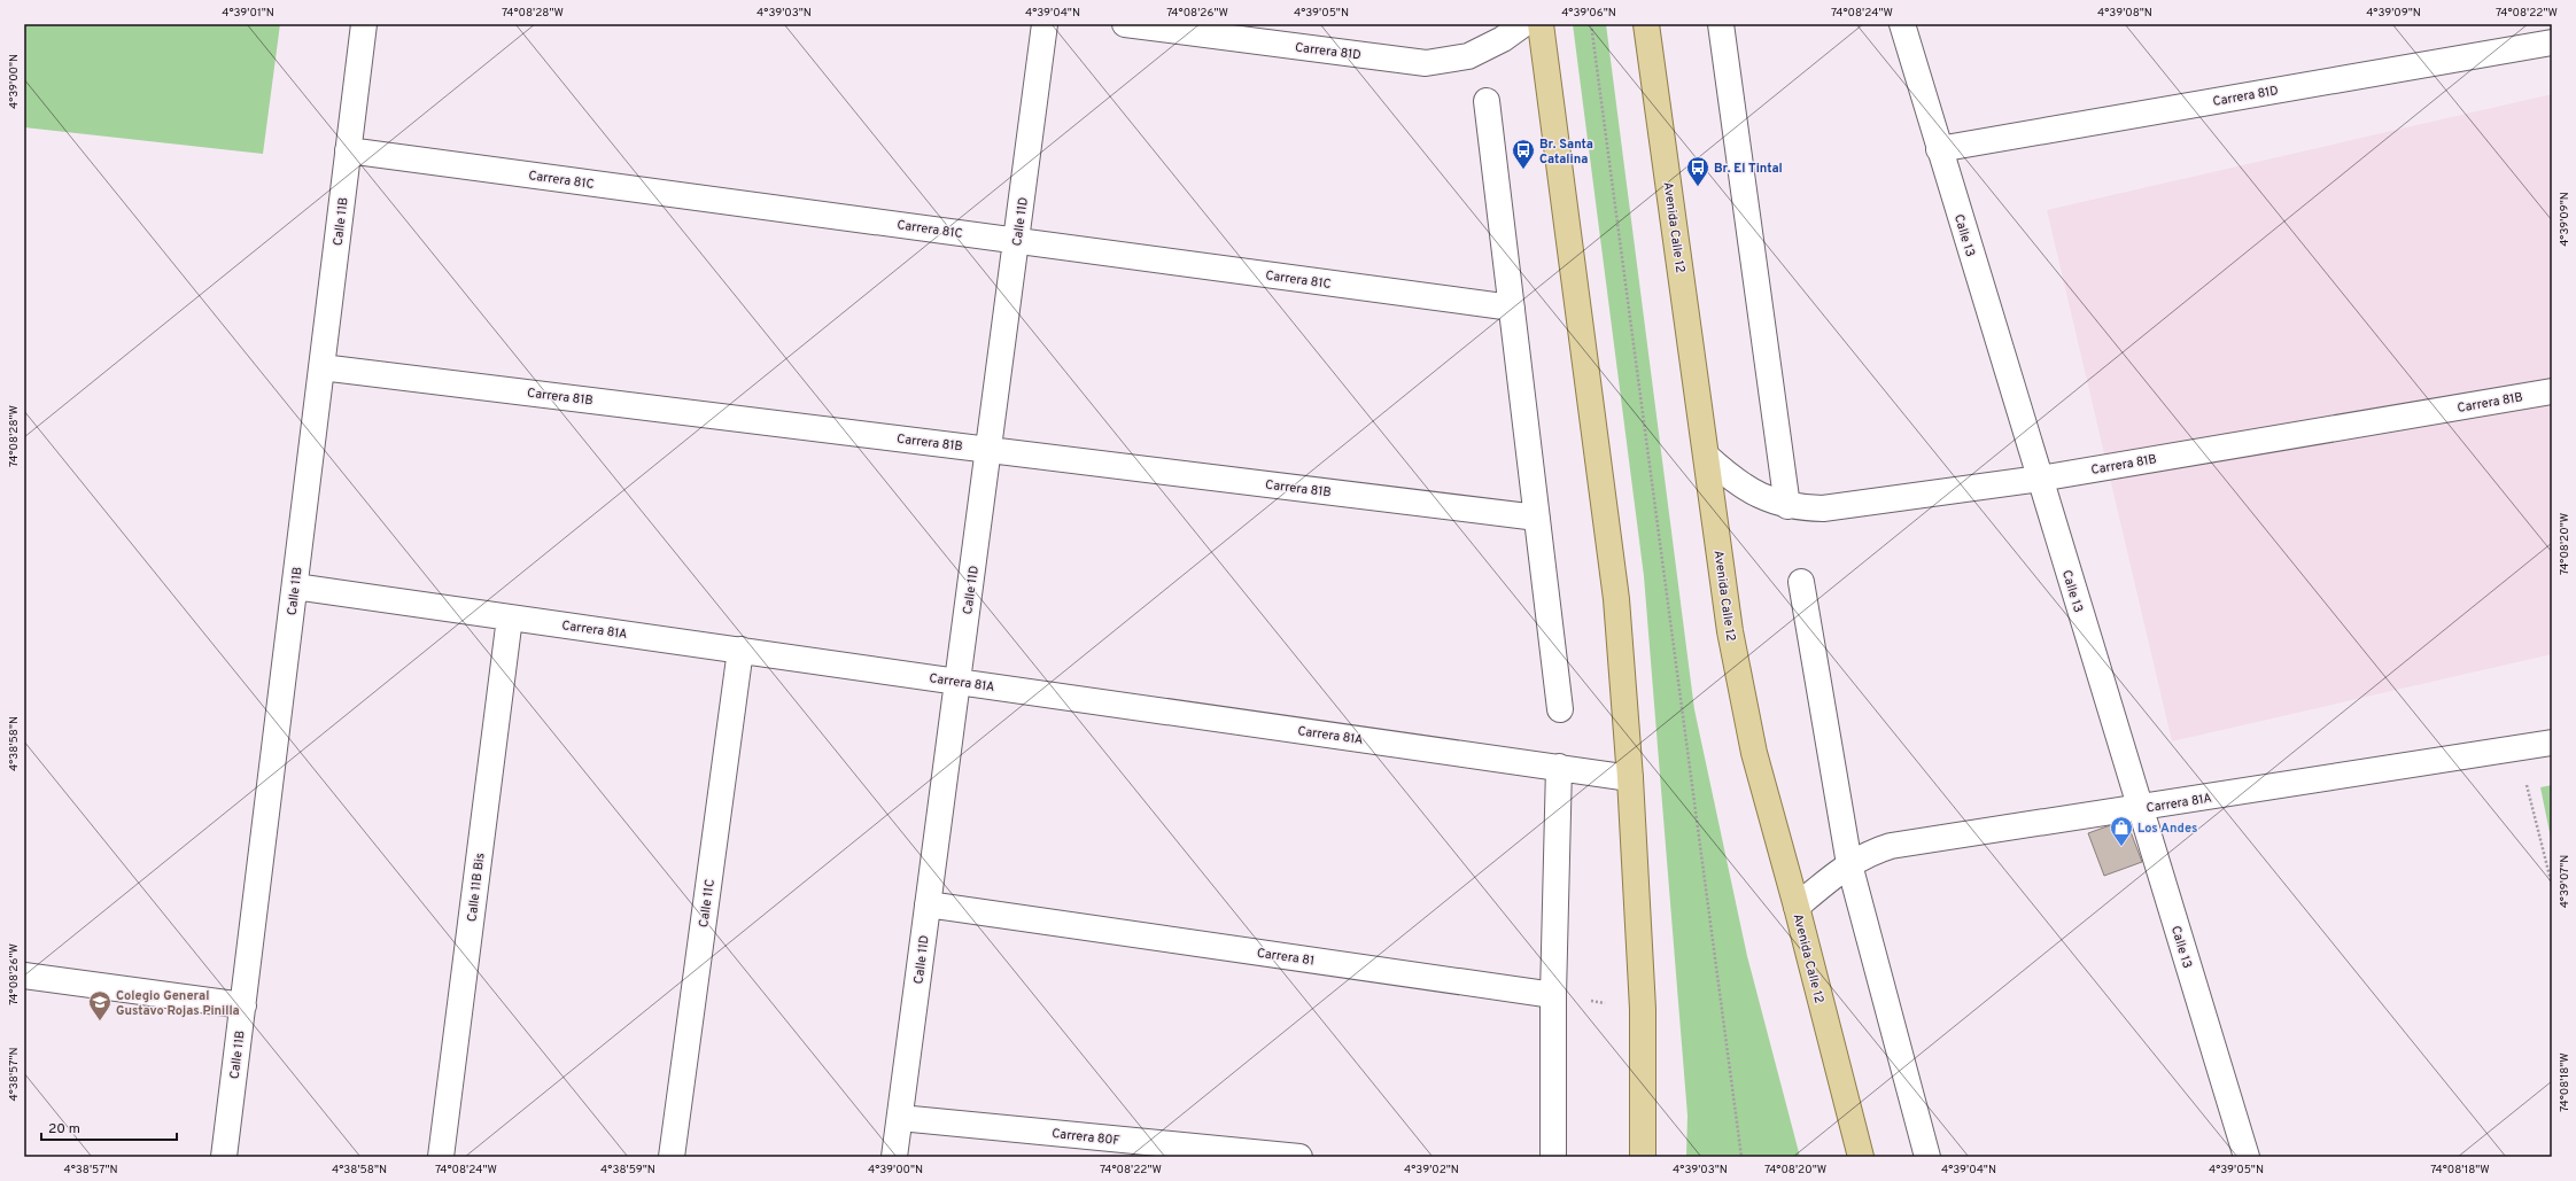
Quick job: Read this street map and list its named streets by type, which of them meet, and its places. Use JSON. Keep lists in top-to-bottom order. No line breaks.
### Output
{"streets":{"main road":["Avenida Calle 12"],"street":["Carrera 81D","Carrera 81C","Calle 11B","Calle 11D","Calle 13","Carrera 81B","Carrera 81A","Calle 11B Bis","Calle 11C","Carrera 81","Carrera 80F"]},"crossings":[["Carrera 81D","Calle 13"],["Carrera 81C","Calle 11B"],["Carrera 81C","Calle 11D"],["Calle 11B","Carrera 81B"],["Calle 11B","Carrera 81A"],["Calle 11D","Carrera 81B"],["Calle 11D","Carrera 81A"],["Calle 11D","Carrera 81"],["Calle 11D","Carrera 80F"],["Avenida Calle 12","Carrera 81B"],["Avenida Calle 12","Carrera 81A"],["Calle 13","Carrera 81B"],["Calle 13","Carrera 81A"],["Carrera 81A","Calle 11B Bis"],["Carrera 81A","Calle 11C"]],"places":{"bus stop":["Br. Santa Catalina","Br. El Tintal"],"shop":["Los Andes"],"school or university":["Colegio General Gustavo Rojas Pinilla"]},"scale_bar":"20 m","coordinates":["4°39'01\"N","74°08'28\"W","4°39'03\"N","4°39'04\"N","74°08'26\"W","4°39'05\"N","4°39'06\"N","74°08'24\"W","4°39'08\"N","4°39'09\"N","74°08'22\"W","4°39'00\"N","74°08'20\"W","4°38'58\"N","4°39'07\"N","4°38'57\"N","74°08'18\"W","4°38'59\"N","4°39'02\"N"]}
